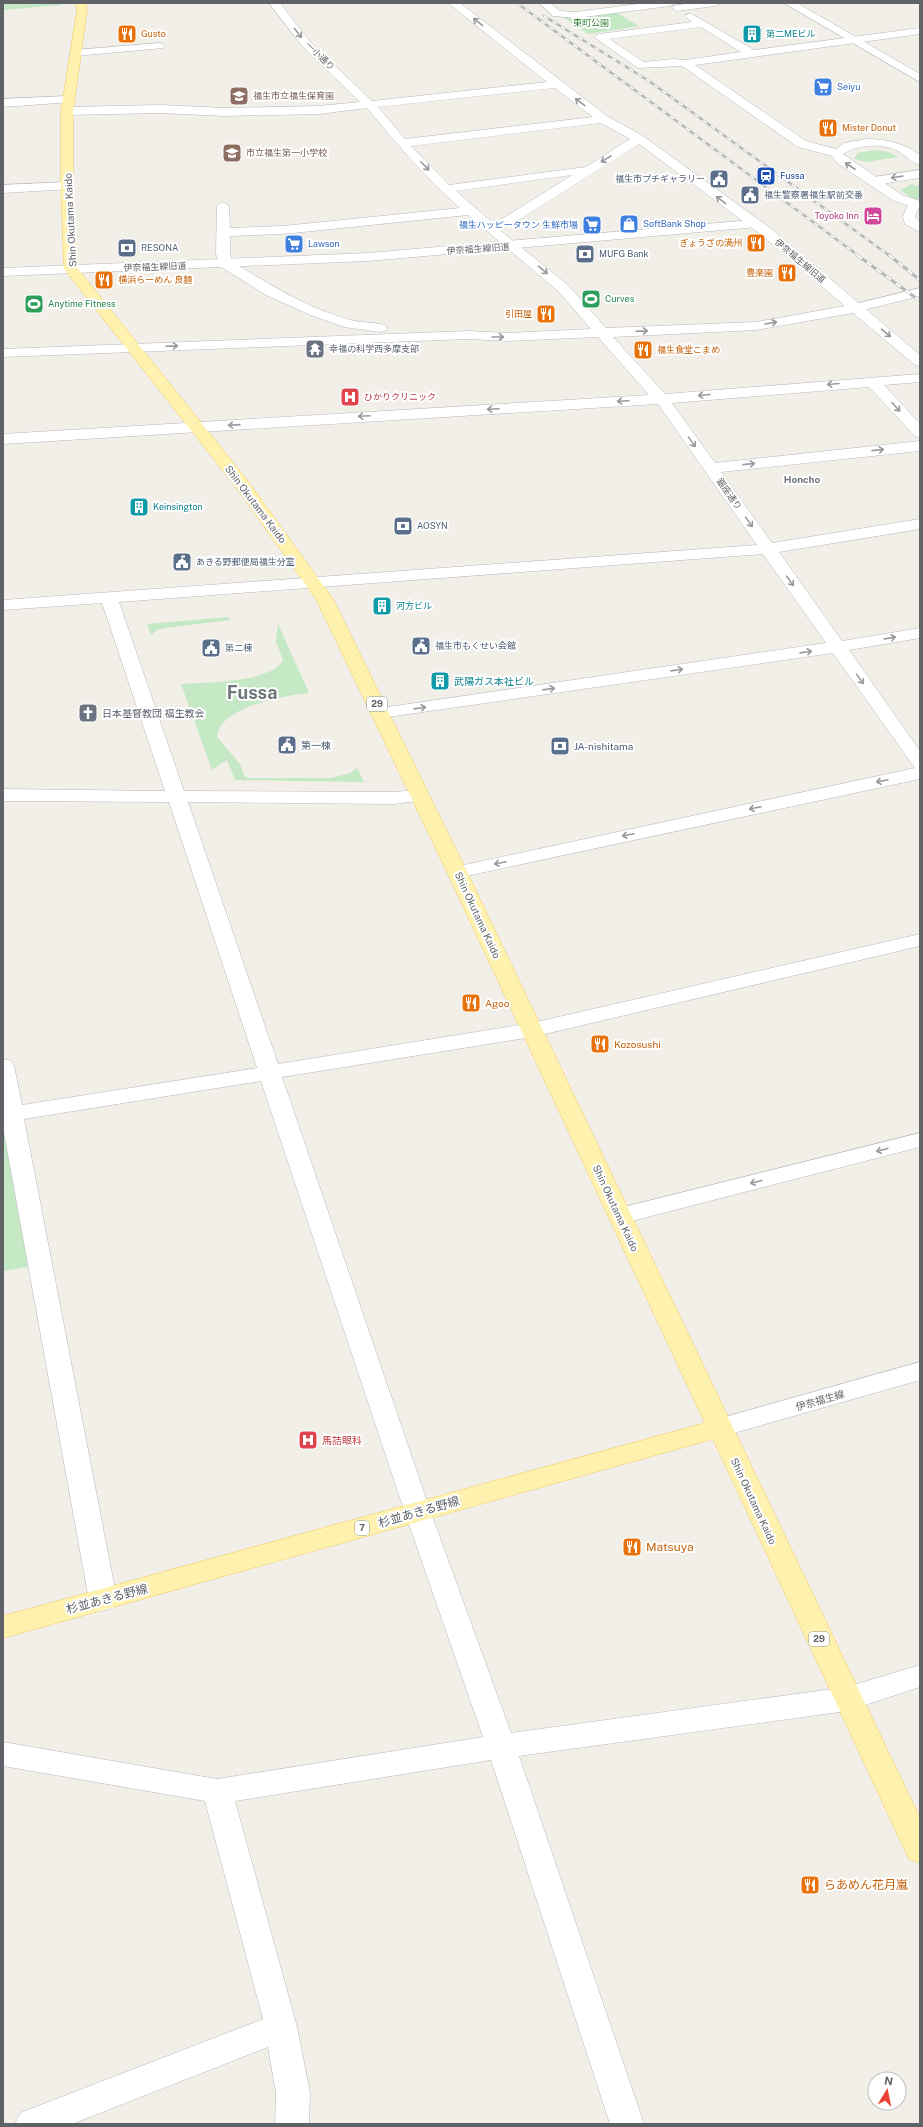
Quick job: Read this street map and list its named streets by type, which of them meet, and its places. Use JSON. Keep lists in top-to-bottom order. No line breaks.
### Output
{"streets":{"main road":["Shin Okutama Kaido","29","杉並あきる野線","7"],"street":["一小通り","伊奈福生線旧道","銀座通り","伊奈福生線"]},"crossings":[["一小通り","銀座通り"],["Shin Okutama Kaido","伊奈福生線旧道"],["Shin Okutama Kaido","伊奈福生線"],["Shin Okutama Kaido","杉並あきる野線"],["伊奈福生線旧道","銀座通り"],["伊奈福生線","杉並あきる野線"]],"districts":["Honcho","Fussa"],"parks":["東町公園"],"places":{"restaurant":["Gusto","Mister Donut","ぎょうざの満州","豊楽園","横浜らーめん 良麺","引田屋","福生食堂こまめ","Agoo","Kozosushi","Matsuya","らあめん花月嵐"],"building":["第二MEビル","Keinsington","河方ビル","武陽ガス本社ビル"],"supermarket":["Seiyu","福生ハッピータウン 生鮮市場","Lawson"],"school or university":["福生市立福生保育園","市立福生第一小学校"],"station":["Fussa"],"public building":["福生市プチギャラリー","福生警察署福生駅前交番","あきる野郵便局福生分室","福生市もくせい会館","第二棟","第一棟"],"hotel":["Toyoko Inn"],"shop":["SoftBank Shop"],"bank":["RESONA","MUFG Bank","AOSYN","JA-nishitama"],"sports":["Curves","Anytime Fitness"],"temple":["幸福の科学西多摩支部"],"hospital":["ひかりクリニック","馬詰眼科"],"church":["日本基督教団 福生教会"]},"north":"top"}
